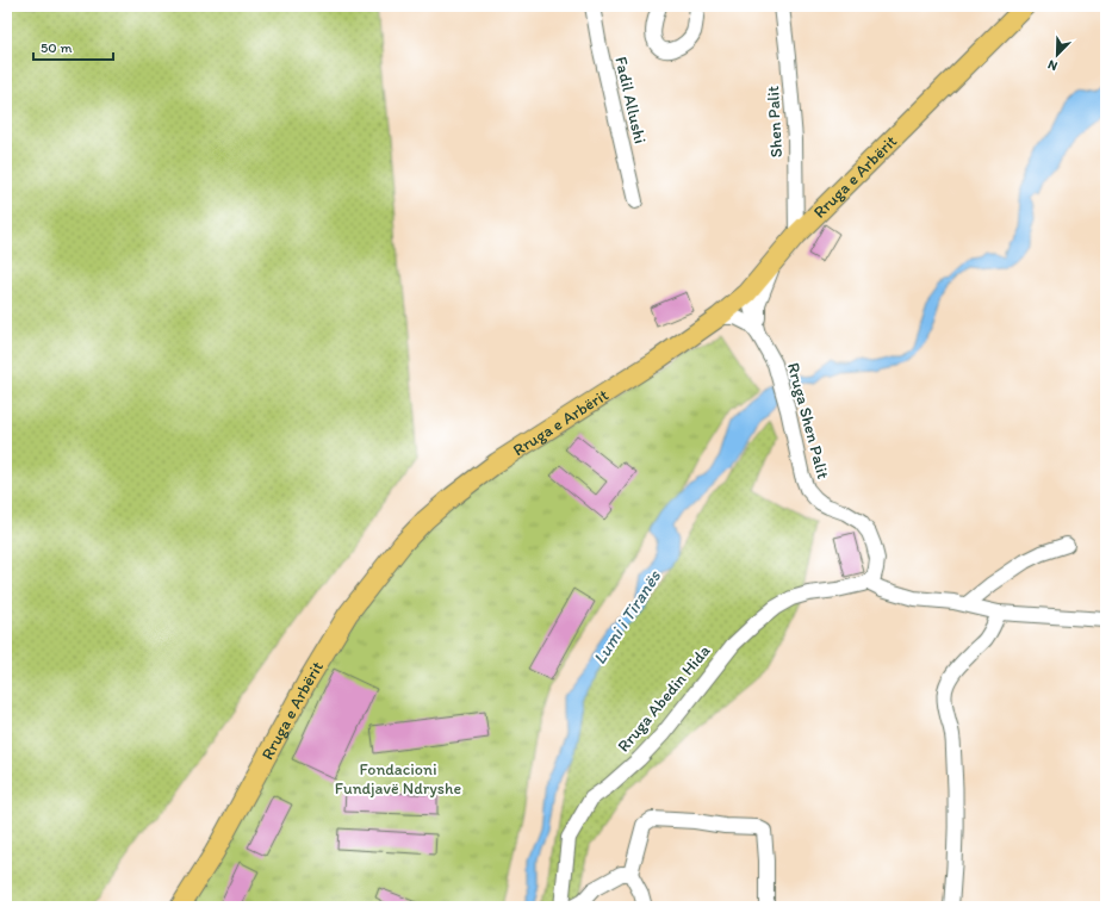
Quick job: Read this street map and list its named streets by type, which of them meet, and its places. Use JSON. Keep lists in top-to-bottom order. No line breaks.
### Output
{"streets":{"main road":["Rruga e Arbërit"],"street":["Fadil Allushi","Shen Palit","Rruga Shen Palit","Rruga Abedin Hida"]},"crossings":[["Shen Palit","Rruga e Arbërit"],["Rruga e Arbërit","Rruga Shen Palit"],["Rruga Shen Palit","Rruga Abedin Hida"]],"water":["Lumi i Tiranës"],"parks":["Fondacioni Fundjavë Ndryshe"],"scale_bar":"50 m","north":"bottom left"}
